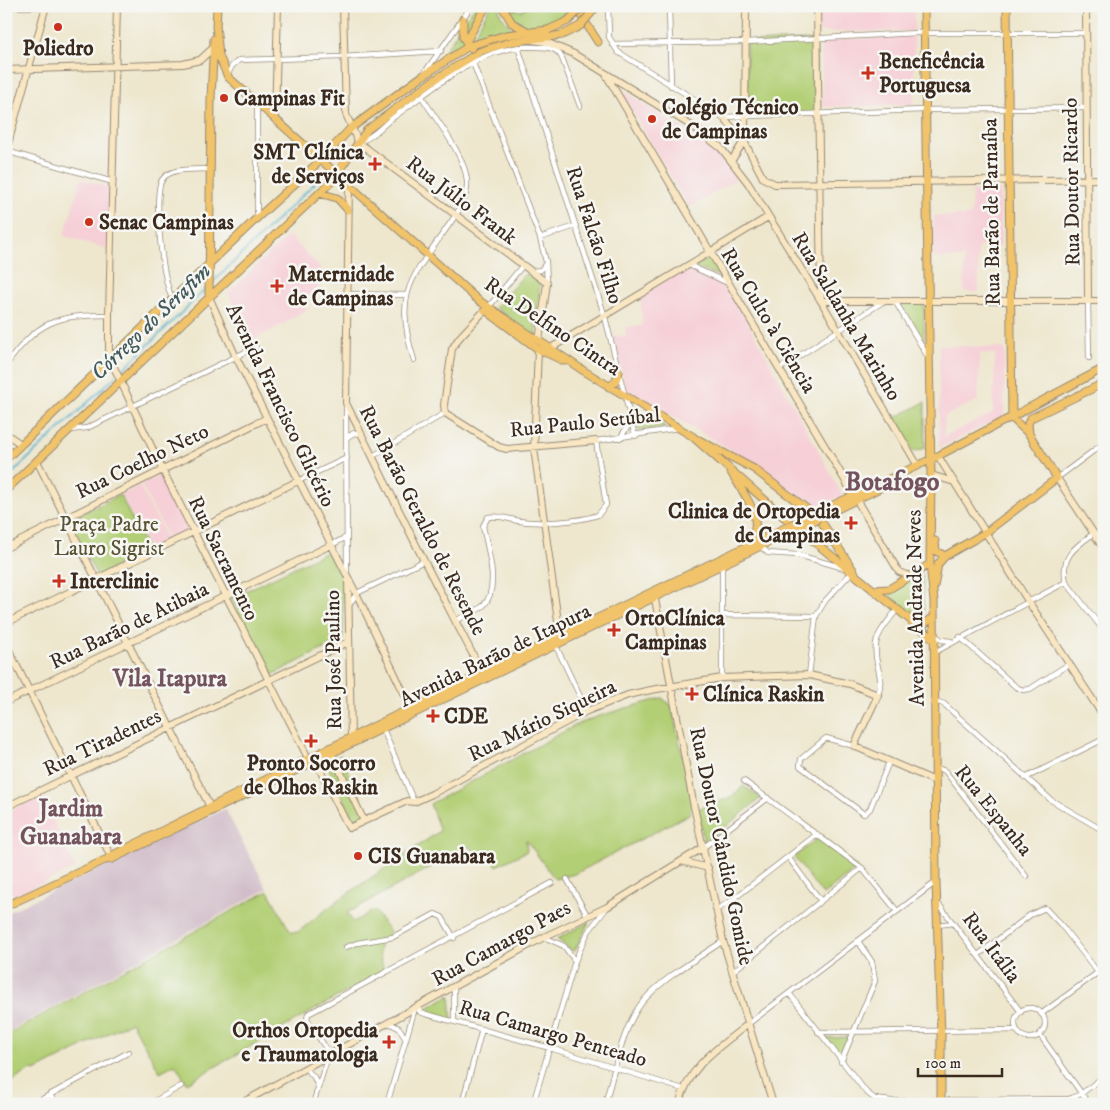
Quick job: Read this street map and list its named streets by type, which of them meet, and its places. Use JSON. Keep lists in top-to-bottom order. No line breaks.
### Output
{"streets":{"main road":["Rua Barão de Parnaíba","Rua Delfino Cintra","Avenida Francisco Glicério","Avenida Andrade Neves","Avenida Barão de Itapura"],"street":["Rua Doutor Ricardo","Rua Júlio Frank","Rua Falcão Filho","Rua Saldanha Marinho","Rua Culto à Ciência","Rua Paulo Setúbal","Rua Coelho Neto","Rua Barão Geraldo de Resende","Rua Sacramento","Rua Barão de Atibaia","Rua José Paulino","Rua Mário Siqueira","Rua Tiradentes","Rua Espanha","Rua Doutor Cândido Gomide","Rua Camargo Paes","Rua Itália","Rua Camargo Penteado"]},"crossings":[["Rua Barão de Parnaíba","Avenida Barão de Itapura"],["Rua Falcão Filho","Rua Delfino Cintra"],["Rua Falcão Filho","Rua Paulo Setúbal"],["Rua Saldanha Marinho","Rua Culto à Ciência"],["Rua Saldanha Marinho","Avenida Barão de Itapura"],["Rua Culto à Ciência","Avenida Barão de Itapura"],["Rua Delfino Cintra","Avenida Francisco Glicério"],["Rua Delfino Cintra","Rua Paulo Setúbal"],["Rua Delfino Cintra","Avenida Andrade Neves"],["Rua Delfino Cintra","Rua José Paulino"],["Avenida Francisco Glicério","Rua Coelho Neto"],["Avenida Francisco Glicério","Rua Barão de Atibaia"],["Avenida Francisco Glicério","Avenida Barão de Itapura"],["Avenida Francisco Glicério","Rua José Paulino"],["Rua Coelho Neto","Rua Sacramento"],["Rua Barão Geraldo de Resende","Avenida Barão de Itapura"],["Rua Barão Geraldo de Resende","Rua José Paulino"],["Rua Sacramento","Rua Barão de Atibaia"],["Rua Sacramento","Avenida Barão de Itapura"],["Rua Sacramento","Rua Tiradentes"],["Avenida Andrade Neves","Avenida Barão de Itapura"],["Avenida Andrade Neves","Rua Espanha"],["Avenida Andrade Neves","Rua Itália"],["Rua Barão de Atibaia","Rua José Paulino"],["Avenida Barão de Itapura","Rua José Paulino"],["Avenida Barão de Itapura","Rua Mário Siqueira"],["Avenida Barão de Itapura","Rua Doutor Cândido Gomide"],["Rua José Paulino","Rua Tiradentes"],["Rua Mário Siqueira","Rua Doutor Cândido Gomide"],["Rua Doutor Cândido Gomide","Rua Camargo Paes"],["Rua Camargo Paes","Rua Camargo Penteado"]],"districts":["Botafogo","Vila Itapura","Jardim Guanabara"],"water":["Córrego do Serafim"],"parks":["Praça Padre Lauro Sigrist"],"places":{"other":["Poliedro","Campinas Fit","Colégio Técnico de Campinas","Senac Campinas","CIS Guanabara"],"health":["Beneficência Portuguesa","SMT Clínica de Serviços","Maternidade de Campinas","Clinica de Ortopedia de Campinas","Interclinic","OrtoClínica Campinas","Clínica Raskin","CDE","Pronto Socorro de Olhos Raskin","Orthos Ortopedia e Traumatologia"]},"scale_bar":"100 m"}
